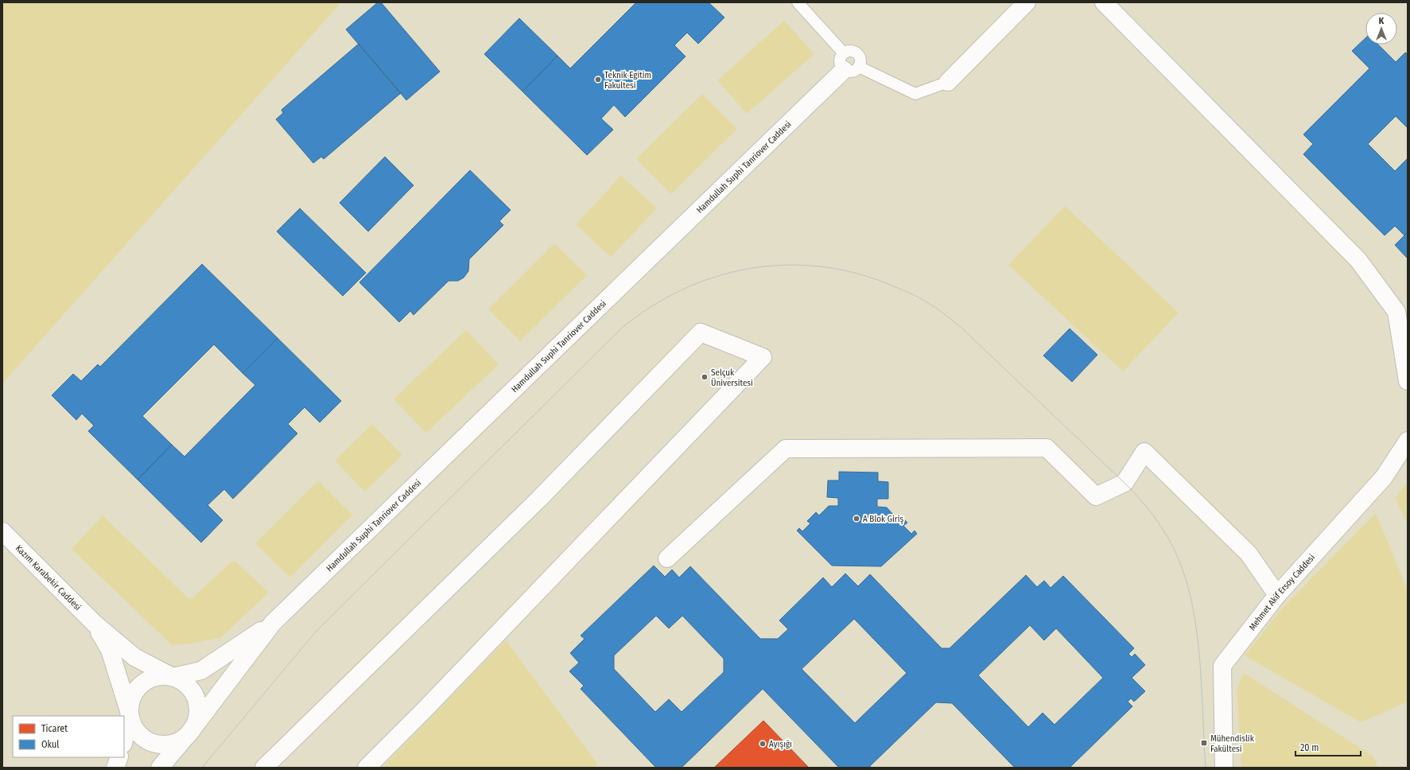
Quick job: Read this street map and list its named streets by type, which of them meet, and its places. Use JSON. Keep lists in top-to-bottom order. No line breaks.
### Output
{"streets":{"street":["Hamdullah Suphi Tanriover Caddesi","Kazım Karabekir Caddesi","Mehmet Akif Ersoy Caddesi"]},"places":{"other":["Teknik Egitim Fakultesi","Selçuk Üniversitesi","A Blok Giriş","Ayışığı"],"transit":["Mühendislik Fakültesi"]},"legend":["Ticaret","Okul"],"scale_bar":"20 m","north":"top"}
